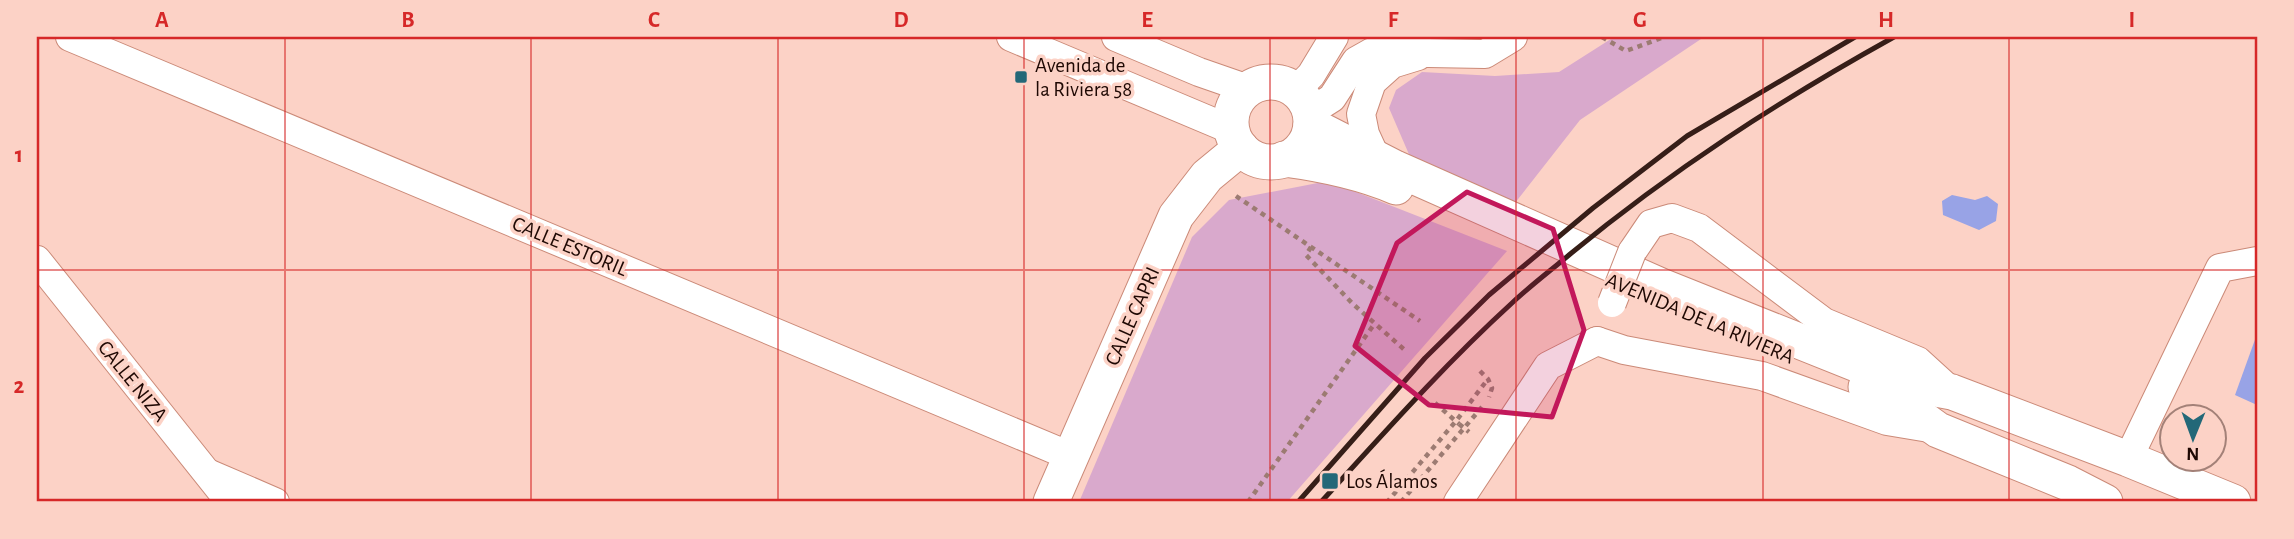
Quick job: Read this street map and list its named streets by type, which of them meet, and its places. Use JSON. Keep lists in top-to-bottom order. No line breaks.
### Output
{"streets":{"street":["CALLE ESTORIL","CALLE CAPRI","AVENIDA DE LA RIVIERA","CALLE NIZA"]},"crossings":[["CALLE ESTORIL","CALLE CAPRI"],["CALLE CAPRI","AVENIDA DE LA RIVIERA"]],"places":{"transit":["Avenida de la Riviera 58","Los Álamos"]},"north":"bottom","grid":{"columns":["A","B","C","D","E","F","G","H","I"],"rows":["1","2"]}}
